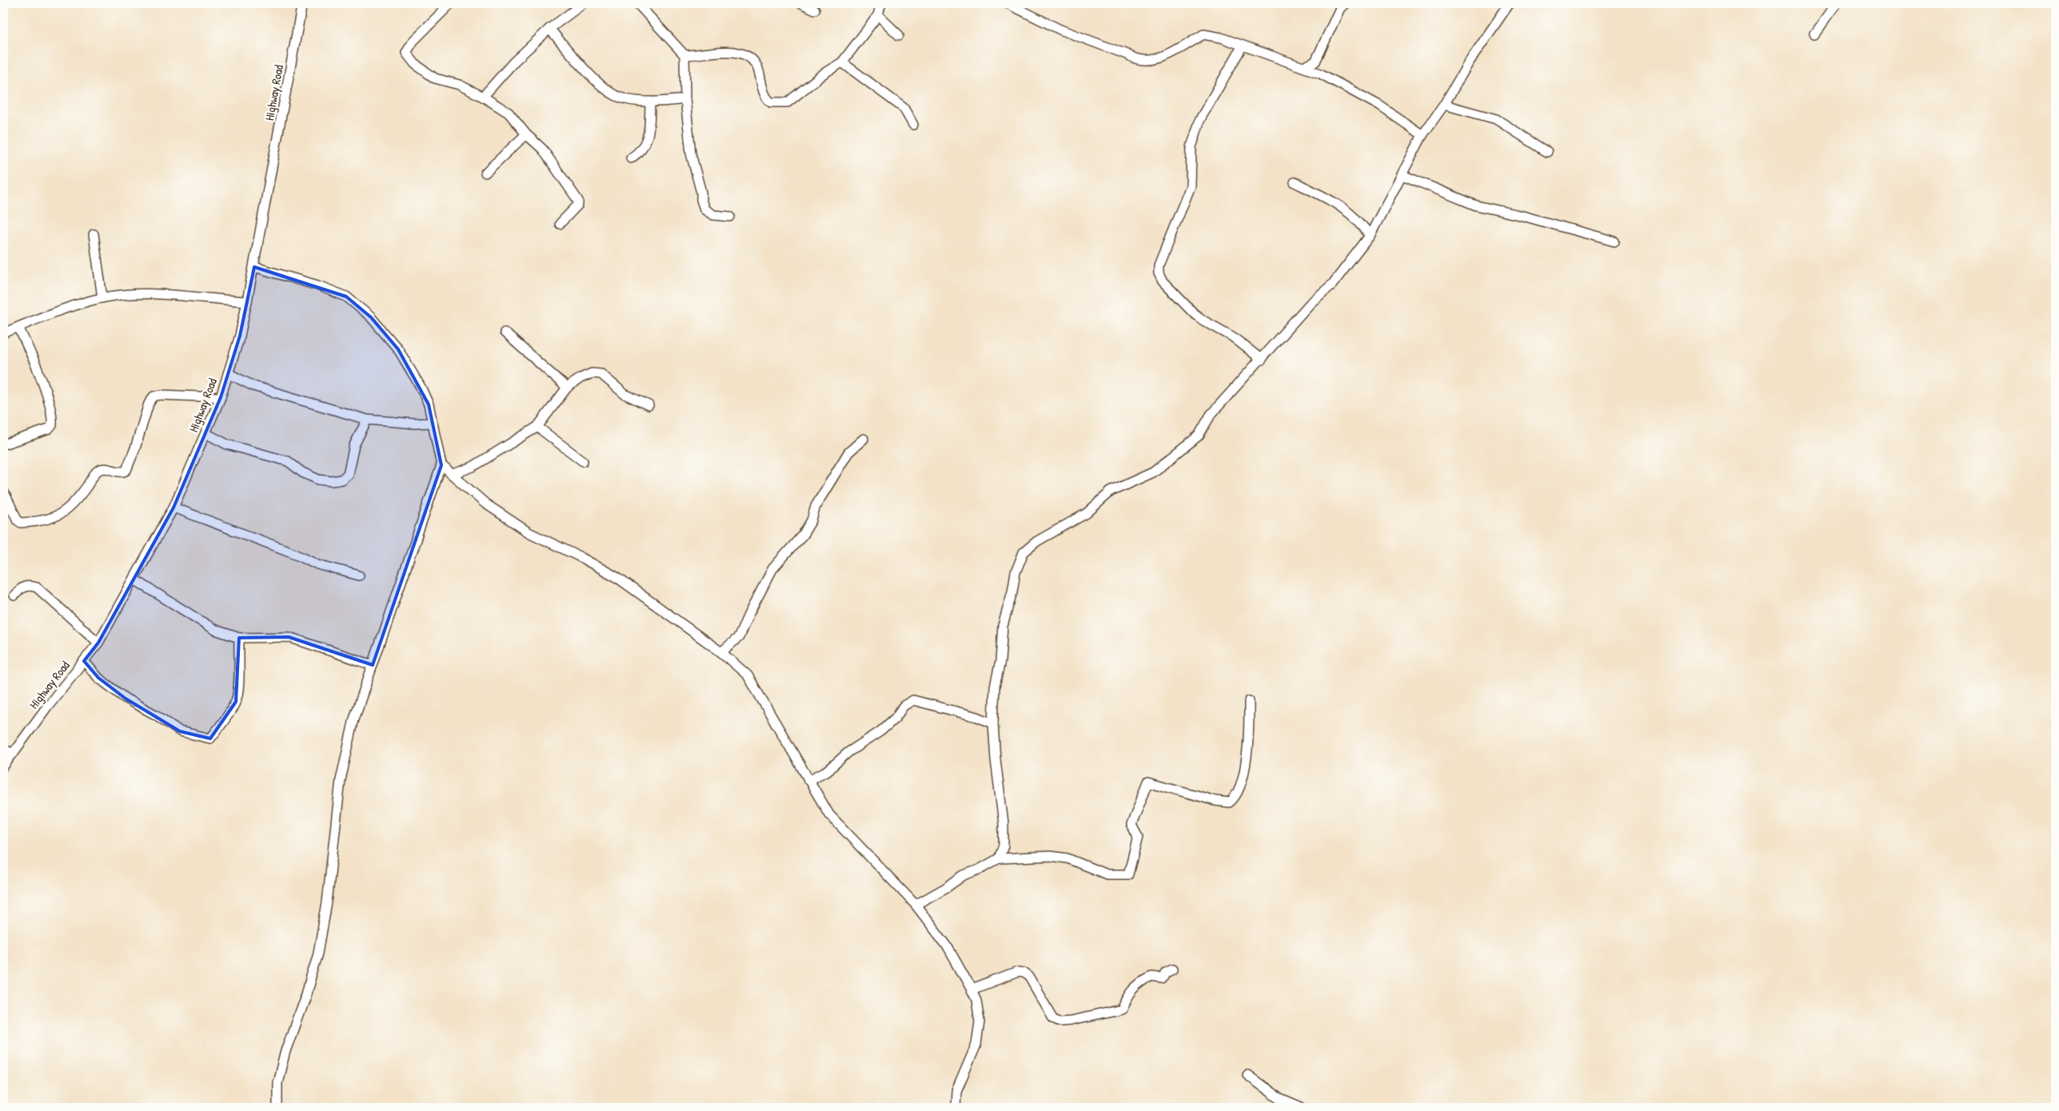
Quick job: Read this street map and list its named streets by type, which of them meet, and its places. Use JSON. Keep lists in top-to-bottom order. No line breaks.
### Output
{"streets":{"street":["Highway Road"]}}
